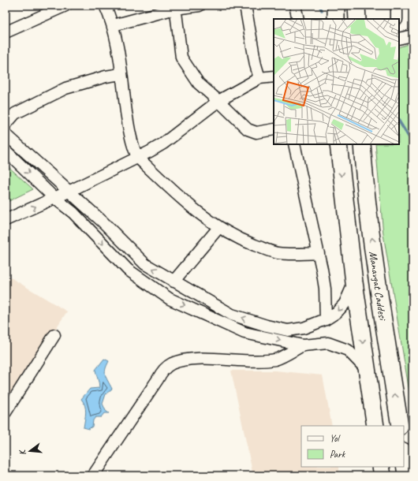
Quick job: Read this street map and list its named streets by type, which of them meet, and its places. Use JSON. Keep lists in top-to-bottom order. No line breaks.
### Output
{"streets":{"highway":["Manavgat Caddesi"]},"legend":["Yol","Park"],"north":"left"}
